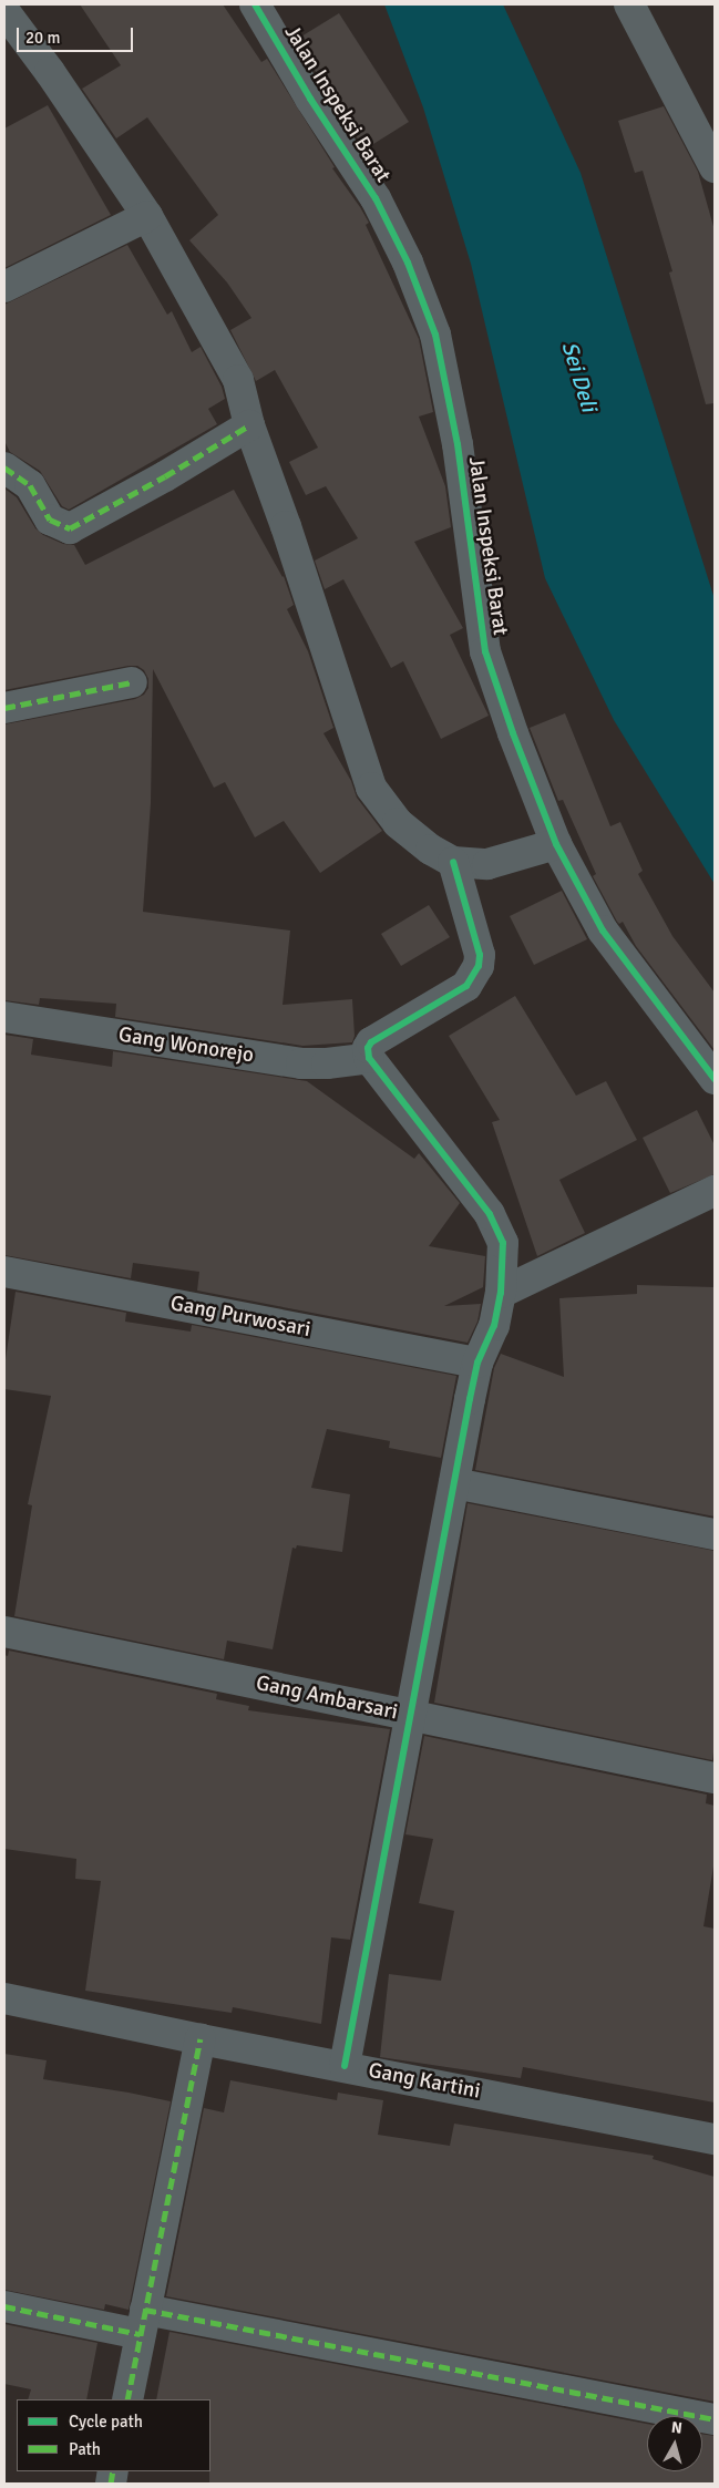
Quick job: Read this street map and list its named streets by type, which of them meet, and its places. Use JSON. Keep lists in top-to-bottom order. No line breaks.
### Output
{"streets":{"street":["Jalan Inspeksi Barat","Gang Wonorejo","Gang Purwosari","Gang Ambarsari","Gang Kartini"]},"water":["Sei Deli"],"legend":["Cycle path","Path"],"scale_bar":"20 m","north":"top"}
